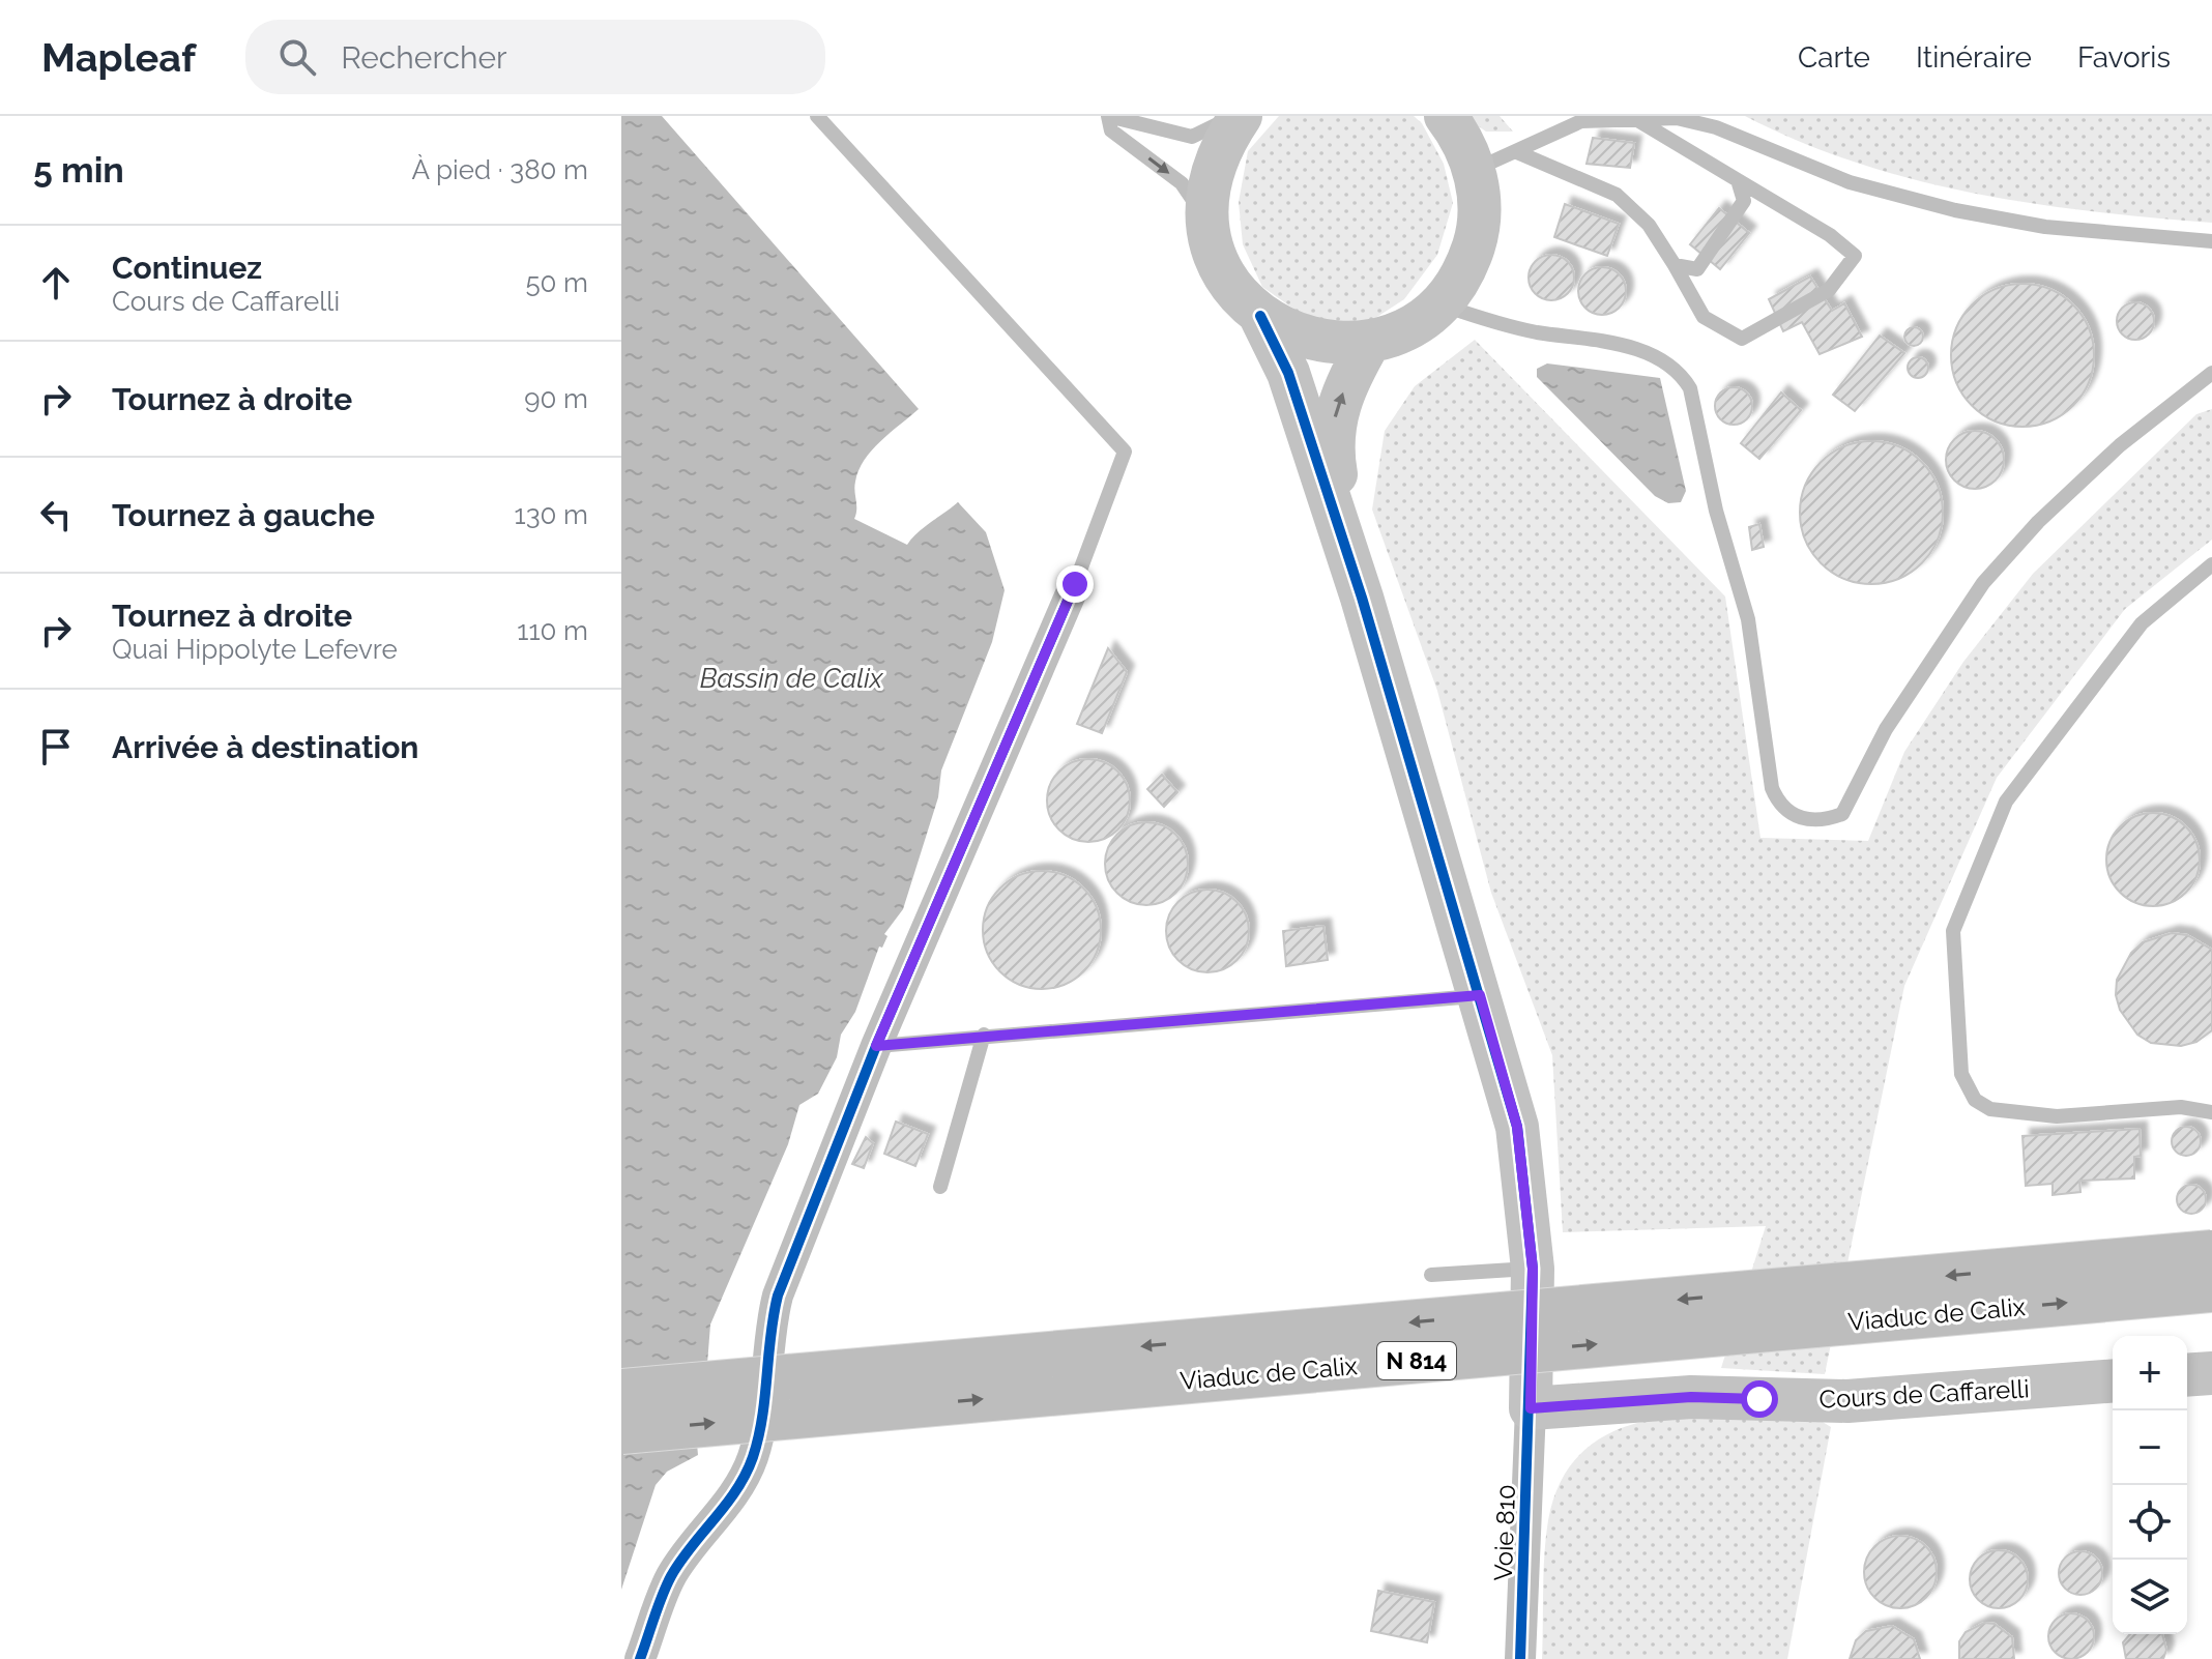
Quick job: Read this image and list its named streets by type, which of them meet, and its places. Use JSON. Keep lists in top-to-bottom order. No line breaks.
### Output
{"streets":{"highway":["Viaduc de Calix","N 814"],"street":["Cours de Caffarelli","Voie 810"]},"crossings":[["Cours de Caffarelli","Voie 810"]],"water":["Bassin de Calix"],"page":{"header":"Mapleaf","search":"Rechercher","nav":["Carte","Itinéraire","Favoris"],"heading":["5 min","À pied · 380 m"],"list":[["Continuez","Cours de Caffarelli","50 m"],["Tournez à droite","90 m"],["Tournez à gauche","130 m"],["Tournez à droite","Quai Hippolyte Lefevre","110 m"],"Arrivée à destination"],"map_buttons":["+","−"]}}
